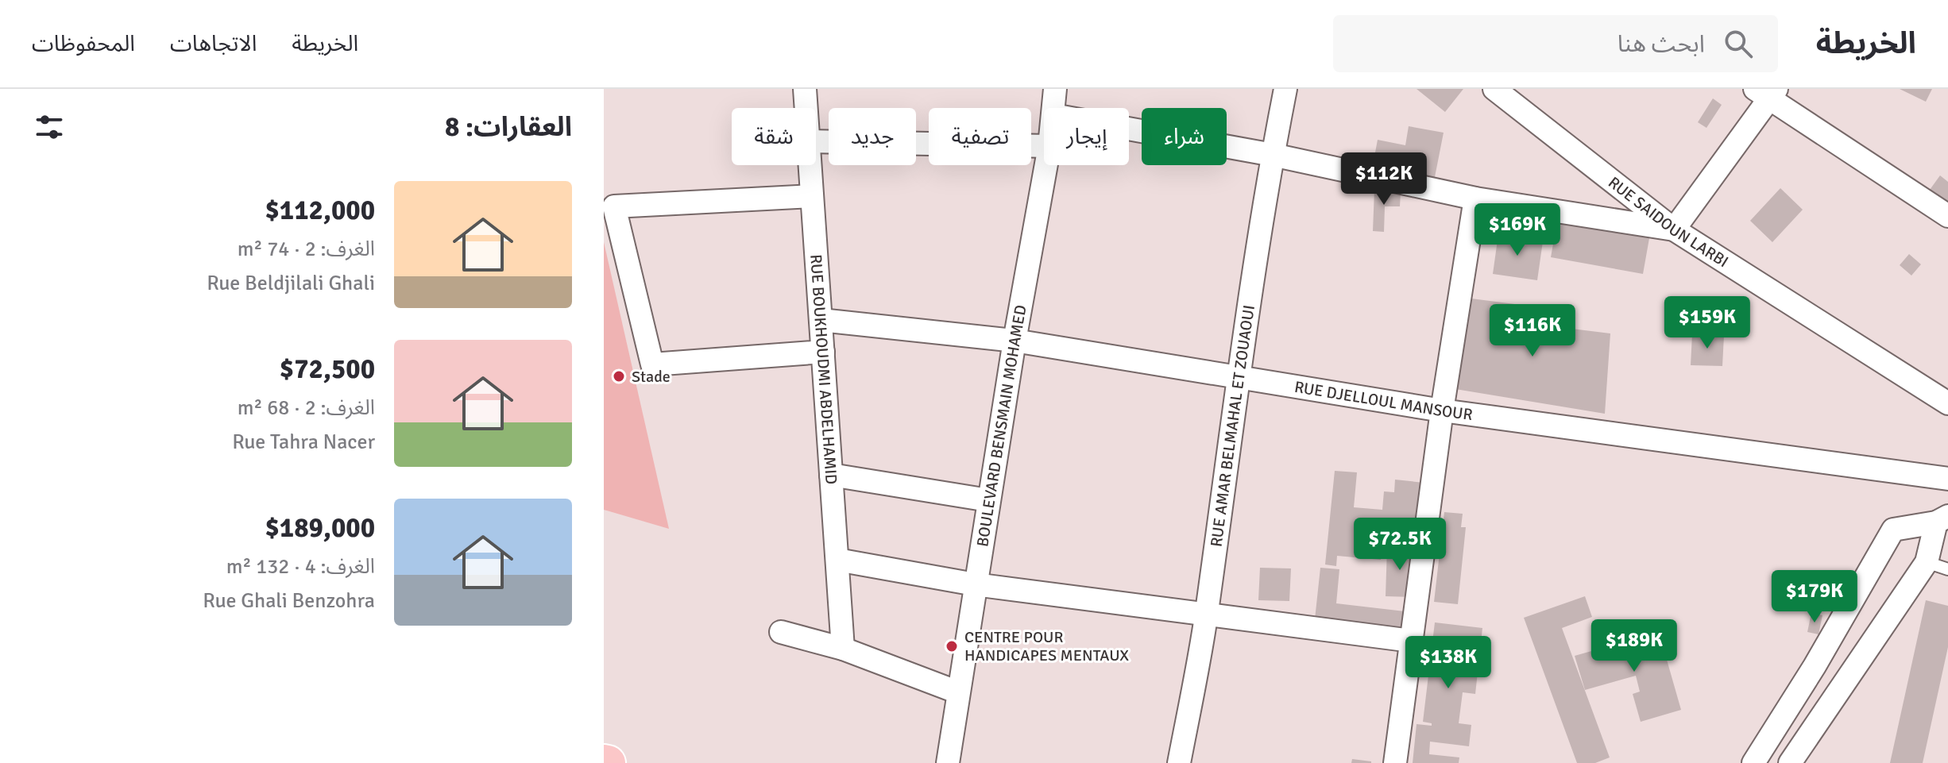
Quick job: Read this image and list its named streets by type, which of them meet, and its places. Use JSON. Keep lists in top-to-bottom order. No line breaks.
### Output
{"streets":{"street":["RUE SAIDOUN LARBI","RUE BOUKHOUDMI ABDELHAMID","RUE DJELLOUL MANSOUR","BOULEVARD BENSMAIN MOHAMED","RUE AMAR BELMAHAL ET ZOUAOUI"]},"crossings":[["RUE BOUKHOUDMI ABDELHAMID","RUE DJELLOUL MANSOUR"],["RUE DJELLOUL MANSOUR","BOULEVARD BENSMAIN MOHAMED"],["RUE DJELLOUL MANSOUR","RUE AMAR BELMAHAL ET ZOUAOUI"]],"places":["Stade","CENTRE POUR HANDICAPES MENTAUX"],"page":{"header":"الخريطة","search":"ابحث هنا","nav":["الخريطة","الاتجاهات","المحفوظات"],"heading":"العقارات: 8","chip":["شراء","إيجار","تصفية","جديد","شقة"],"price":["$112K","$169K","$159K","$116K","$72.5K","$179K","$189K","$138K"],"list":[{"name":"$112,000","note":"الغرف: 2 · 74 m² · Rue Beldjilali Ghali"},{"name":"$72,500","note":"الغرف: 2 · 68 m² · Rue Tahra Nacer"},{"name":"$189,000","note":"الغرف: 4 · 132 m² · Rue Ghali Benzohra"}]}}
